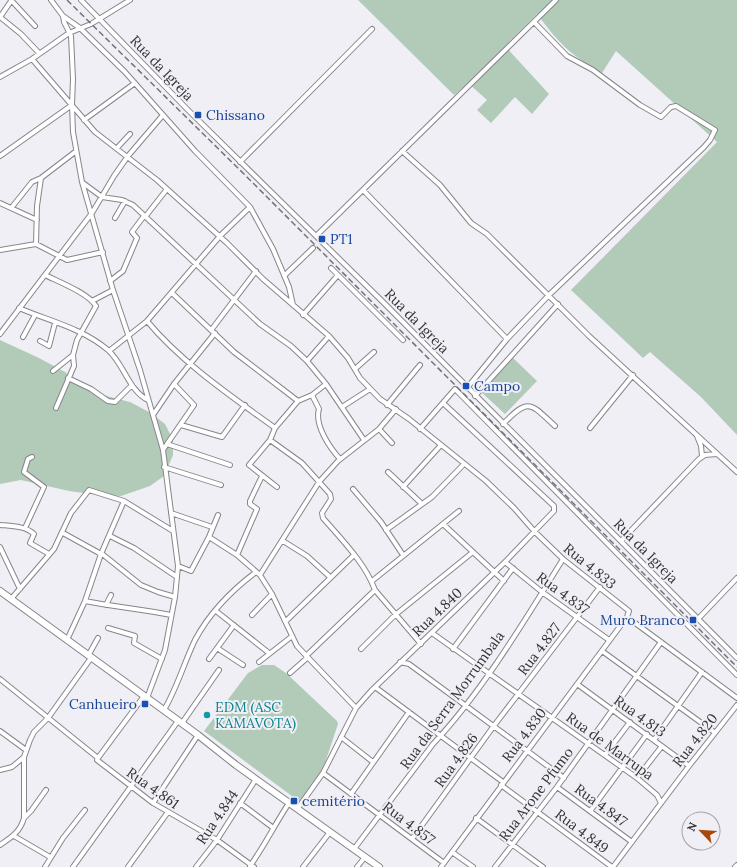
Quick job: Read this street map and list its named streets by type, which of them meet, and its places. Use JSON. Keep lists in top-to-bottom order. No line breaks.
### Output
{"streets":{"street":["Rua da Igreja","Rua 4.833","Rua 4.837","Rua 4.840","Rua 4.827","Rua da Serra Morrumbala","Rua 4.813","Rua 4.830","Rua 4.820","Rua de Marrupa","Rua 4.826","Rua 4.861","Rua Arone Pfumo","Rua 4.847","Rua 4.844","Rua 4.857","Rua 4.849"]},"crossings":[["Rua da Igreja","Rua 4.840"],["Rua 4.833","Rua 4.840"],["Rua 4.833","Rua 4.827"],["Rua 4.833","Rua da Serra Morrumbala"],["Rua 4.833","Rua 4.830"],["Rua 4.837","Rua 4.840"],["Rua 4.837","Rua 4.827"],["Rua 4.837","Rua da Serra Morrumbala"],["Rua 4.837","Rua 4.830"],["Rua 4.840","Rua de Marrupa"],["Rua 4.840","Rua 4.847"],["Rua 4.840","Rua 4.857"],["Rua 4.840","Rua 4.849"],["Rua 4.827","Rua de Marrupa"],["Rua 4.827","Rua 4.826"],["Rua da Serra Morrumbala","Rua de Marrupa"],["Rua da Serra Morrumbala","Rua 4.847"],["Rua da Serra Morrumbala","Rua 4.857"],["Rua da Serra Morrumbala","Rua 4.849"],["Rua 4.813","Rua 4.830"],["Rua 4.813","Rua 4.820"],["Rua 4.813","Rua Arone Pfumo"],["Rua 4.830","Rua de Marrupa"],["Rua 4.830","Rua 4.847"],["Rua 4.830","Rua 4.857"],["Rua 4.830","Rua 4.849"],["Rua 4.820","Rua 4.847"],["Rua 4.820","Rua 4.849"],["Rua de Marrupa","Rua 4.826"],["Rua de Marrupa","Rua Arone Pfumo"],["Rua 4.826","Rua 4.847"],["Rua 4.826","Rua 4.857"],["Rua 4.826","Rua 4.849"],["Rua 4.861","Rua 4.844"],["Rua Arone Pfumo","Rua 4.847"],["Rua Arone Pfumo","Rua 4.849"]],"places":{"transit":["Chissano","PT1","Campo","Muro Branco","Canhueiro","cemitério"],"other":["EDM (ASC KAMAVOTA)"]},"north":"top left"}
